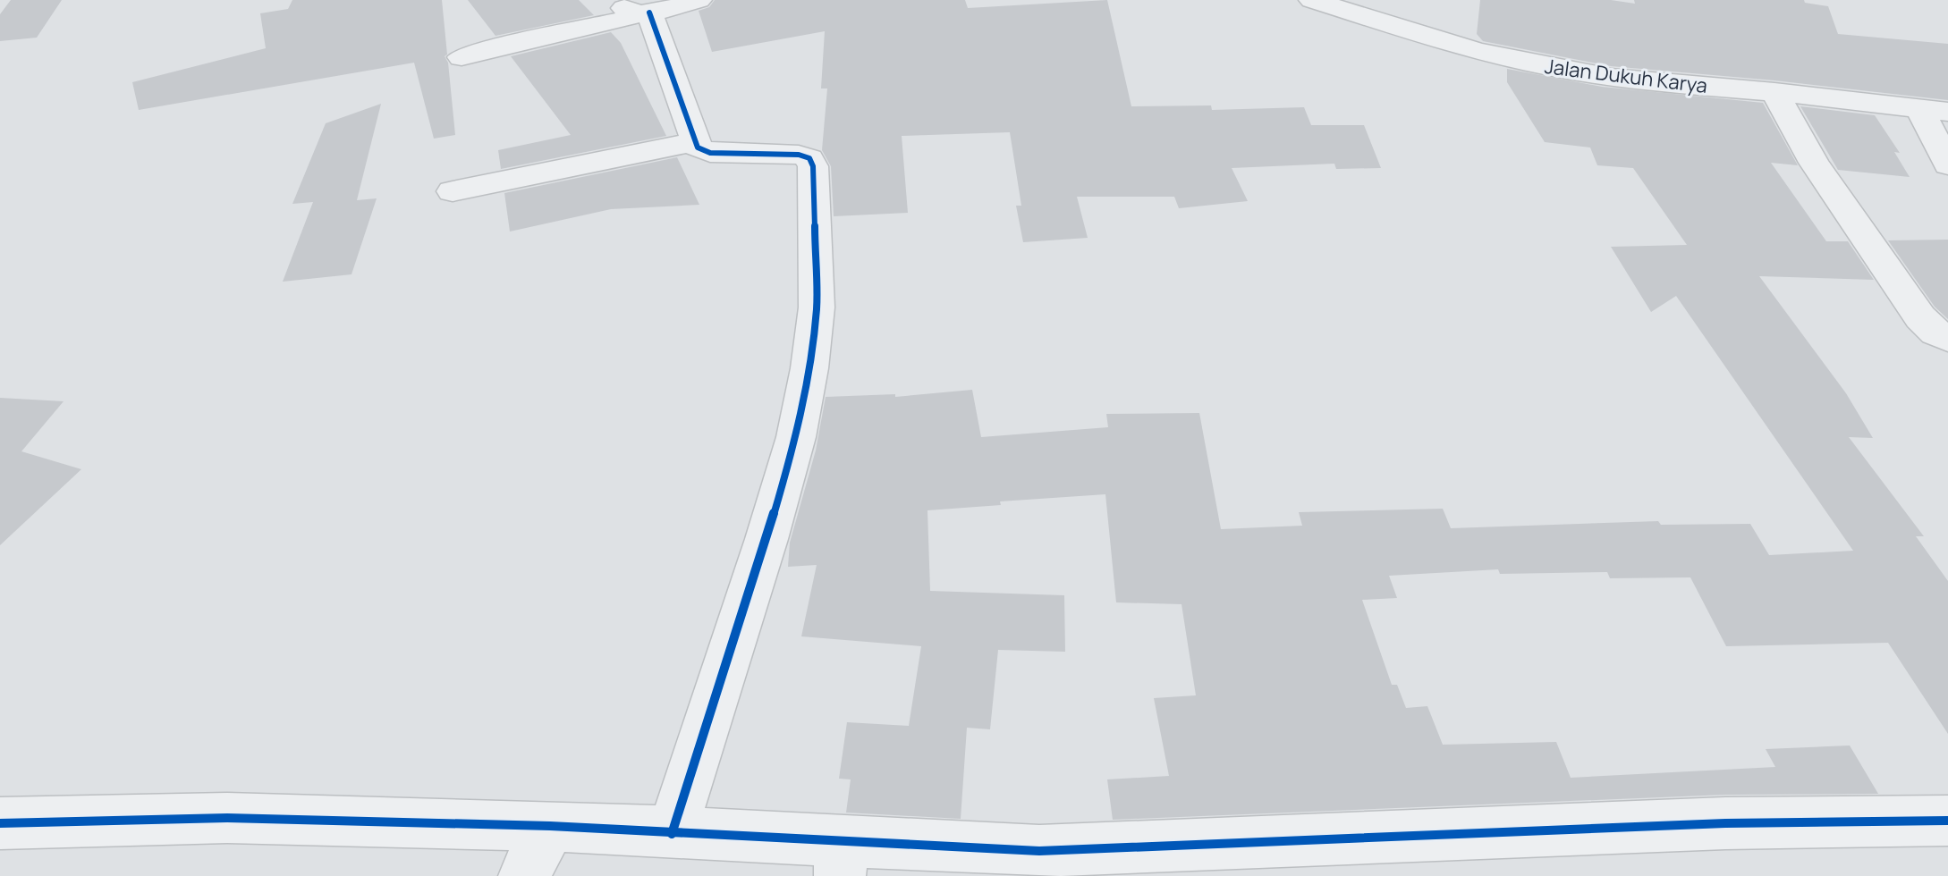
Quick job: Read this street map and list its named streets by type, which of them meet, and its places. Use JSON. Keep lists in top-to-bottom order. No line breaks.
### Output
{"streets":{"street":["Jalan Dukuh Karya"]}}
